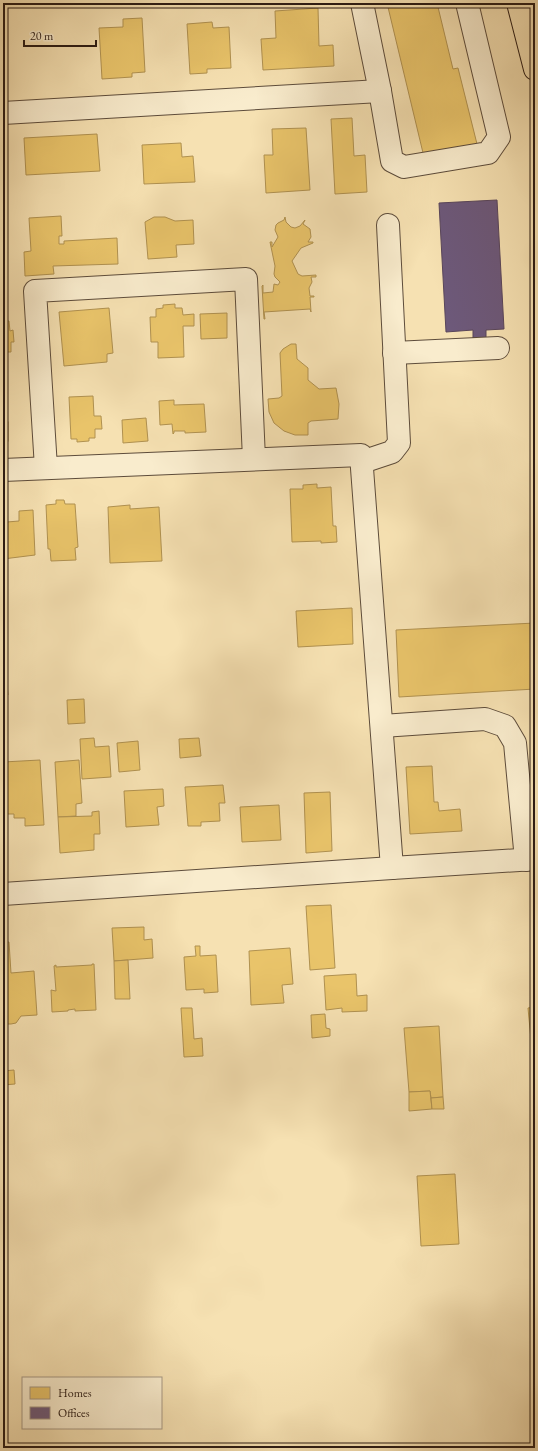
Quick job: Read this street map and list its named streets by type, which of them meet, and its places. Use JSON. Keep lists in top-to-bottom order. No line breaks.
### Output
{"legend":["Homes","Offices"],"scale_bar":"20 m"}
